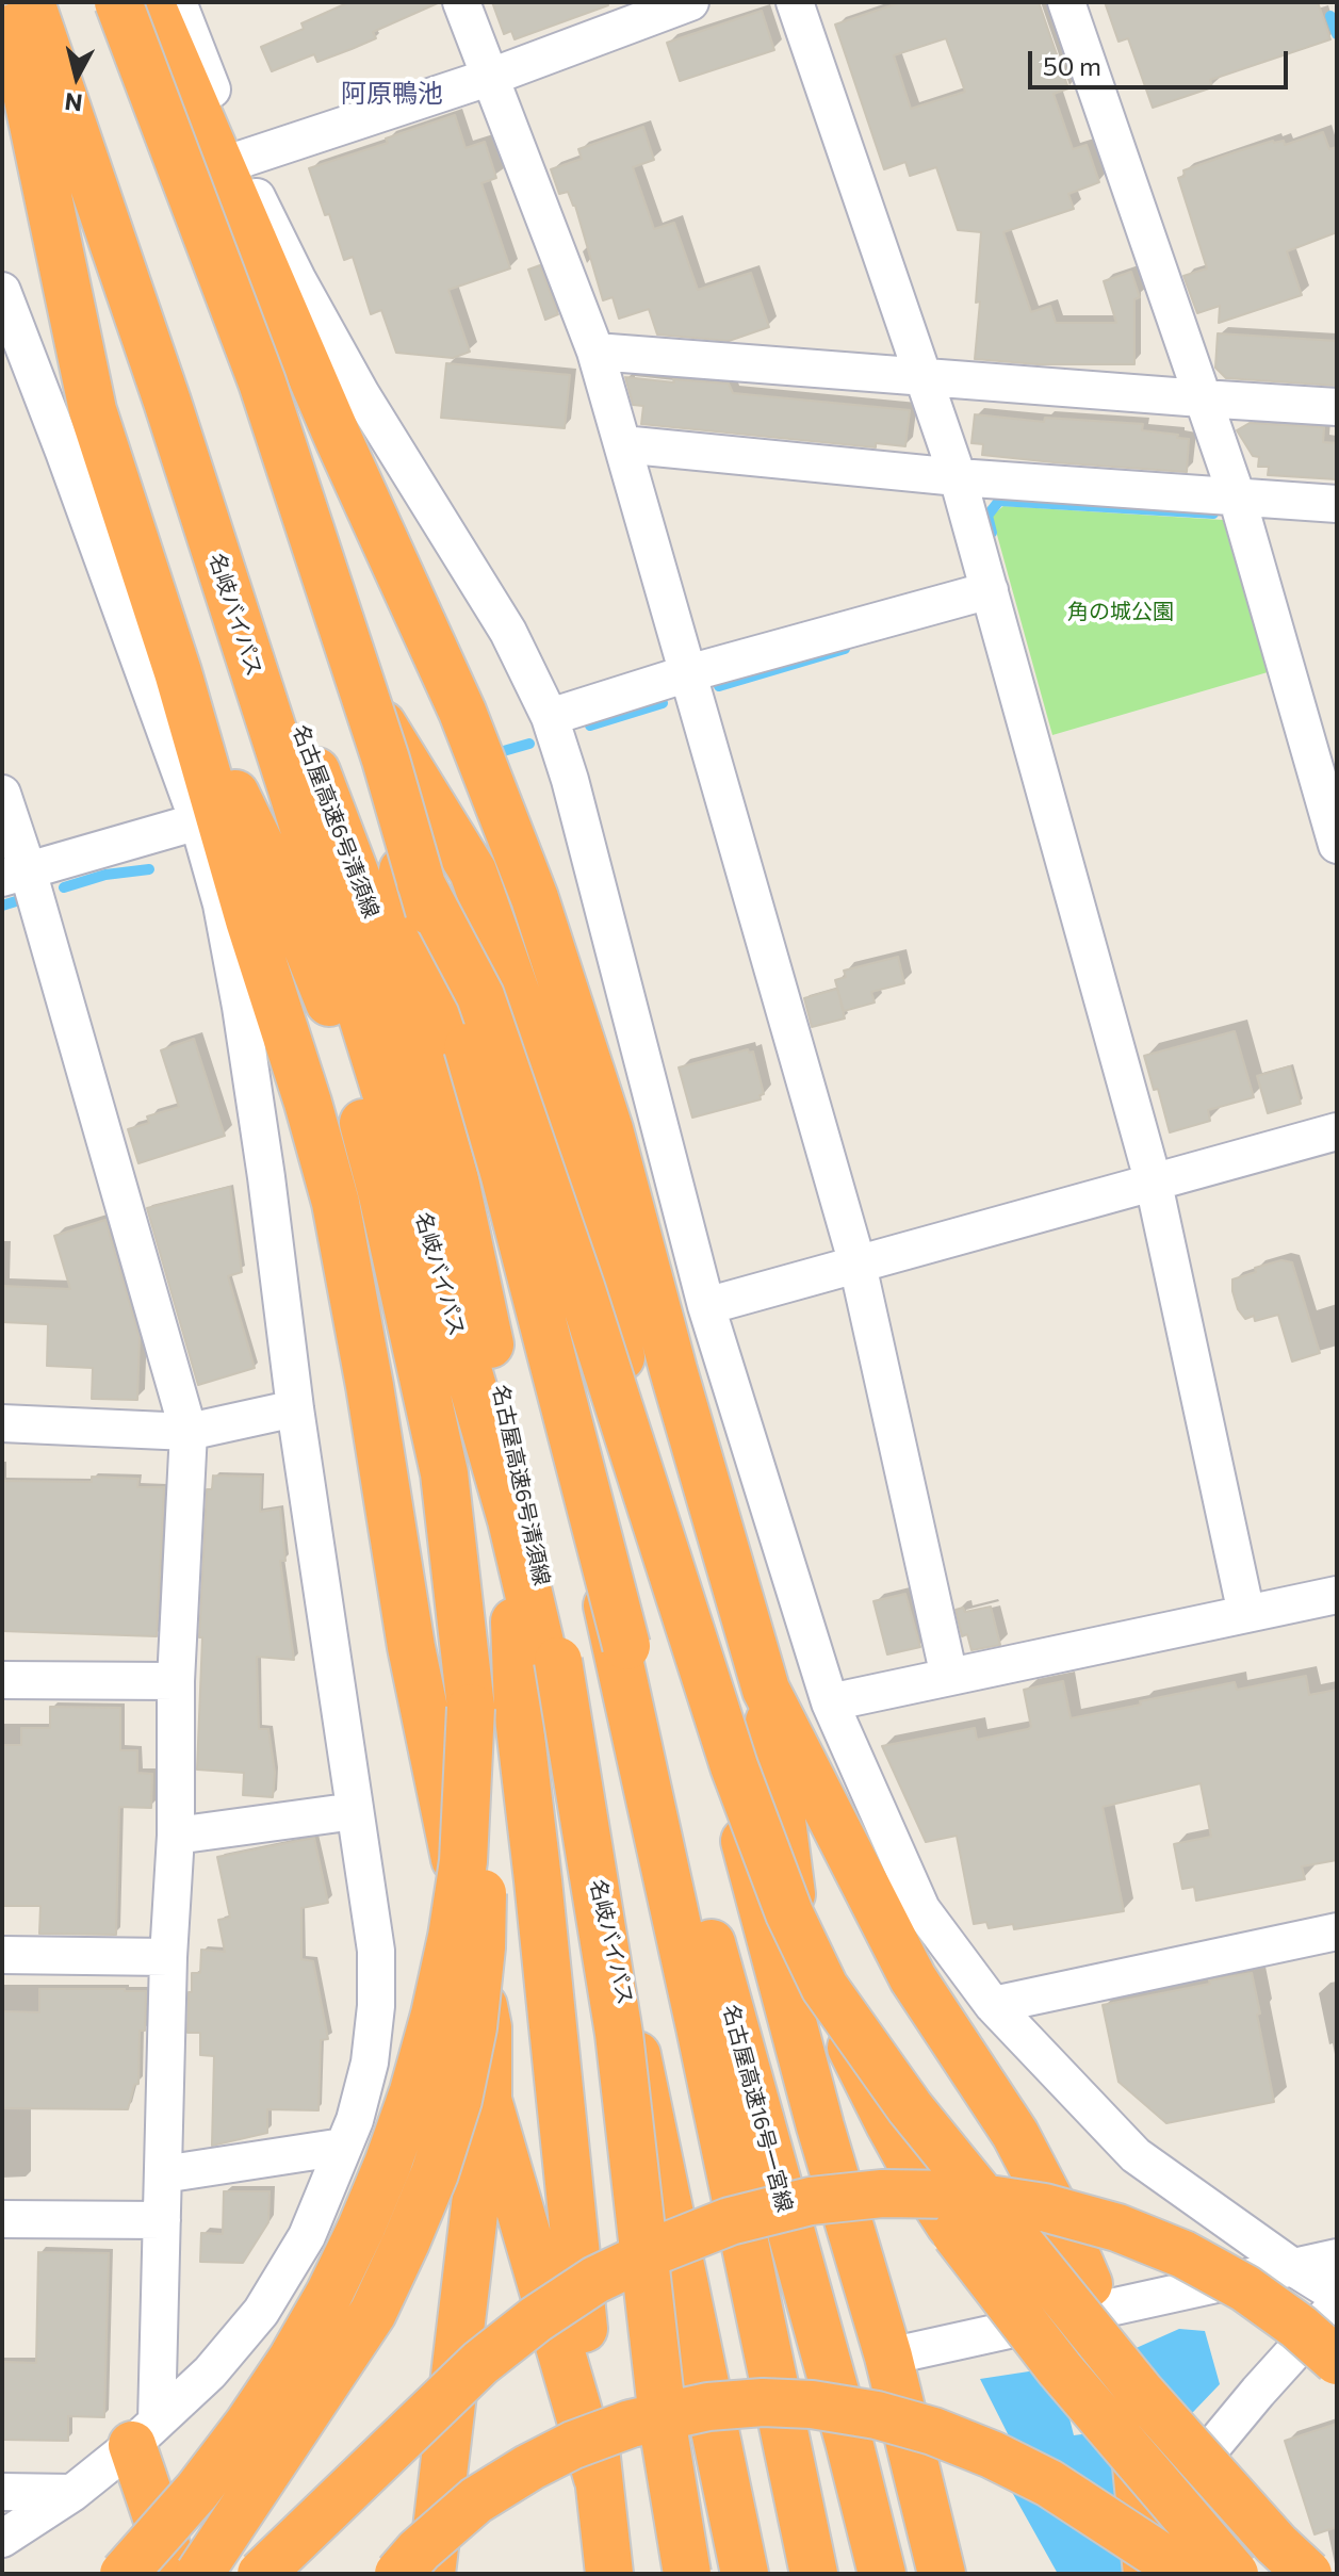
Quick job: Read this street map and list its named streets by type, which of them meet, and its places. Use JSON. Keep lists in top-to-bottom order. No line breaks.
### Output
{"streets":{"highway":["名岐バイパス","名古屋高速6号清須線","名古屋高速16号一宮線"]},"districts":["阿原鴨池"],"parks":["角の城公園"],"scale_bar":"50 m","north":"bottom"}
